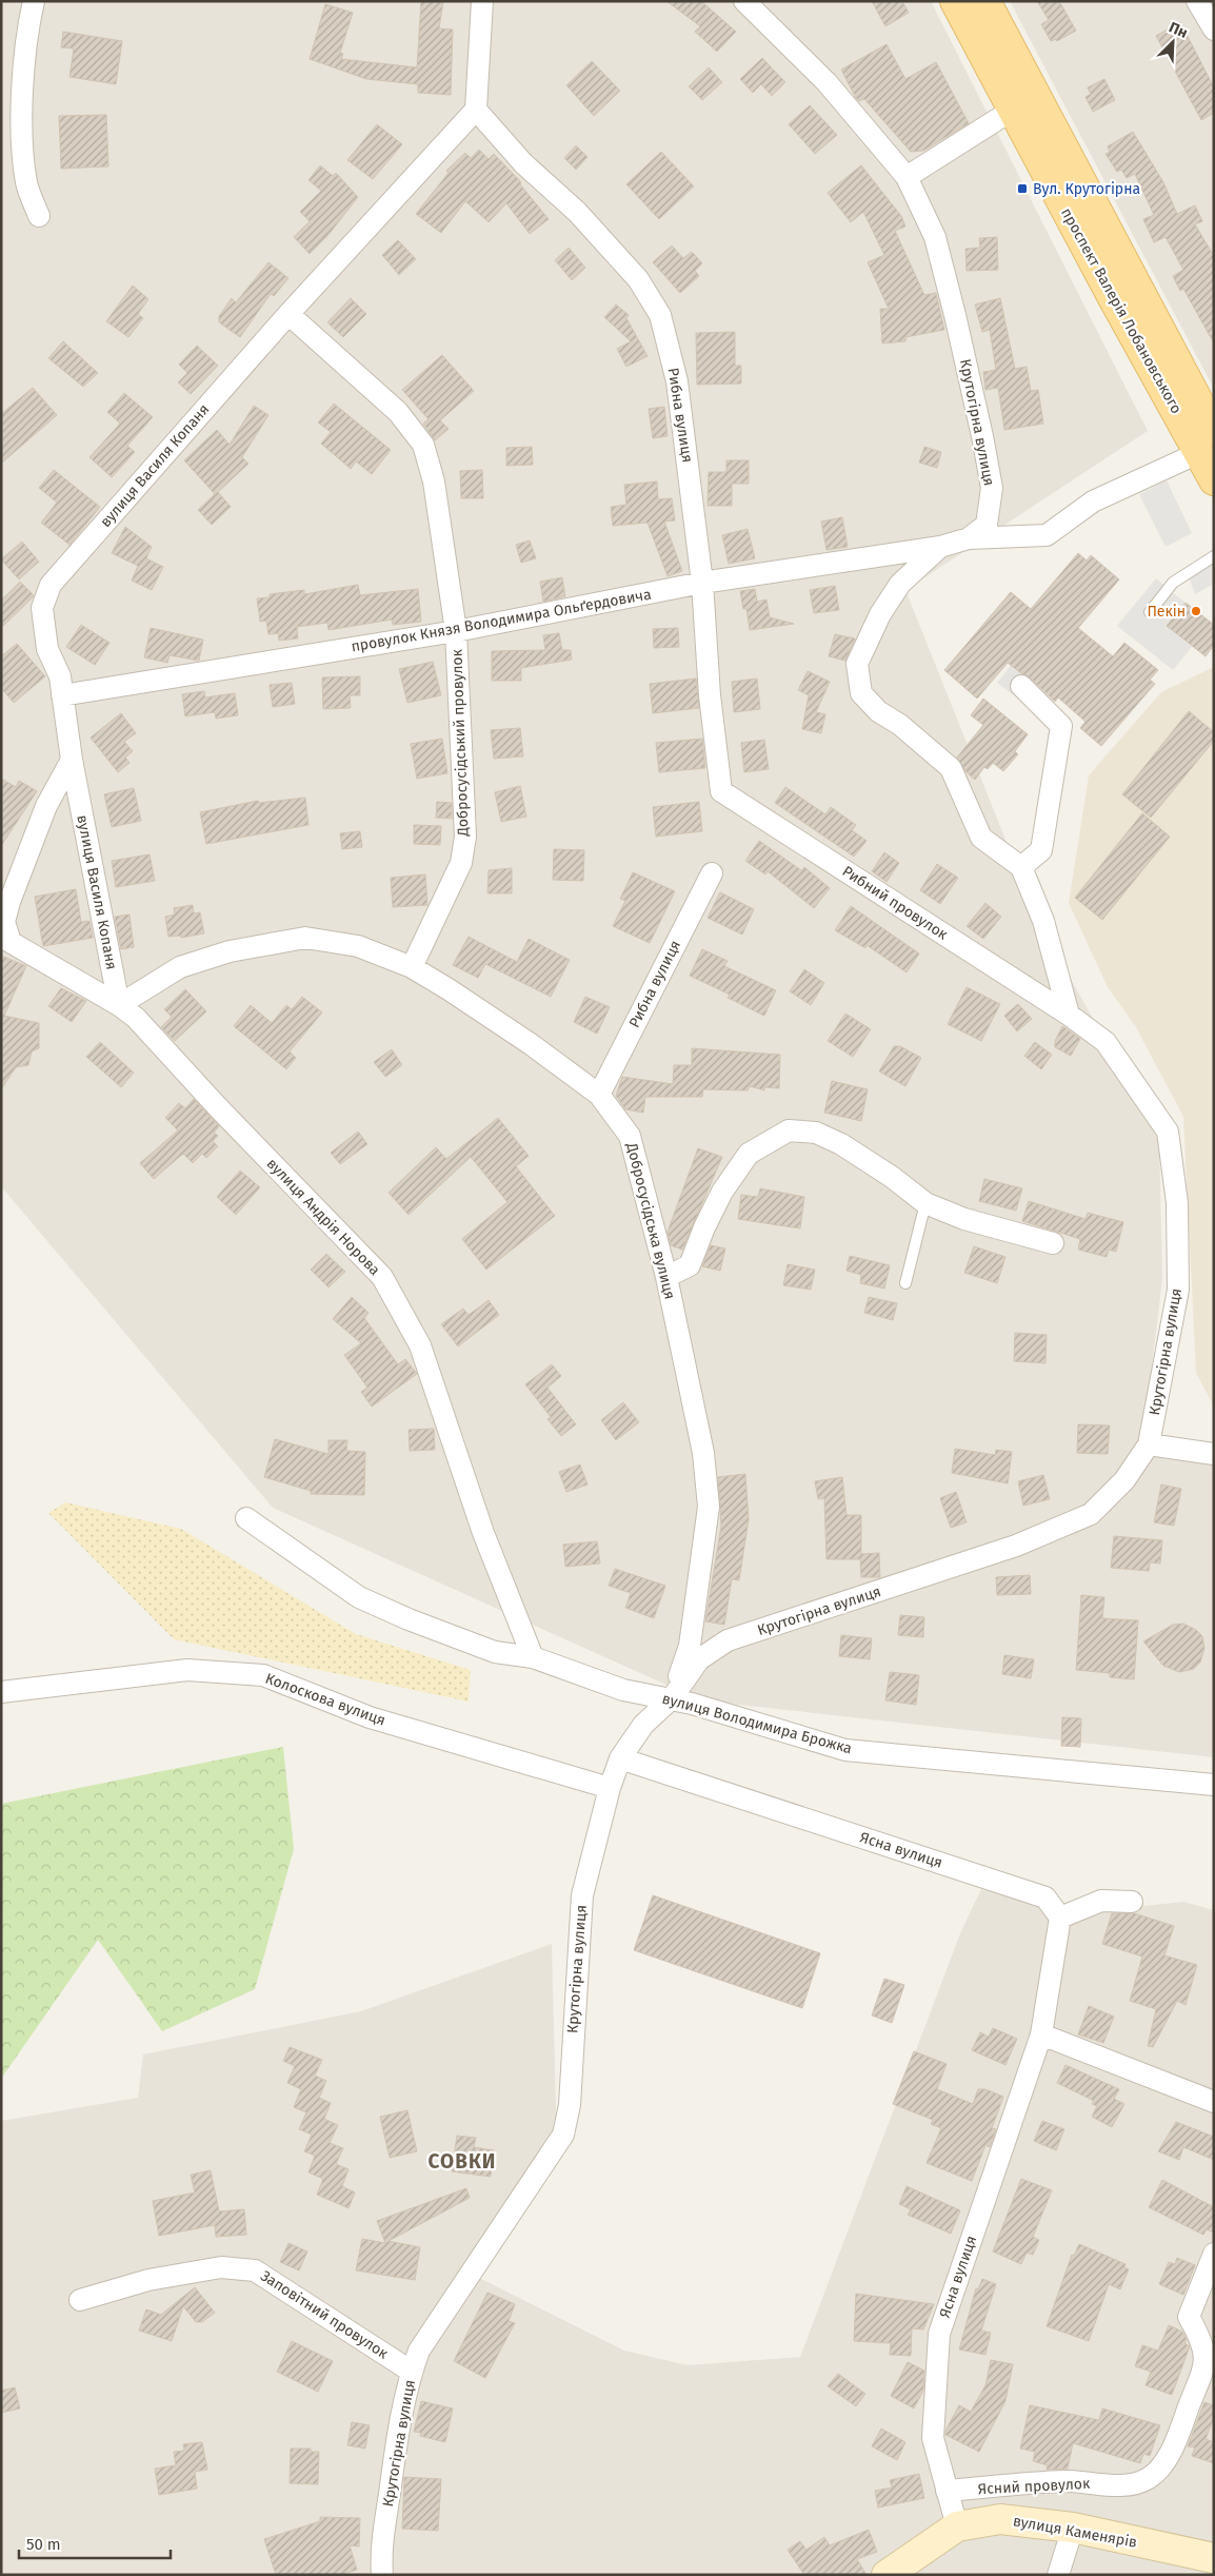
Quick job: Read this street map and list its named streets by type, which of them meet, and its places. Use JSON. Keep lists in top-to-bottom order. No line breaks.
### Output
{"streets":{"main road":["проспект Валерія Лобановського"],"street":["Рибна вулиця","Крутогірна вулиця","вулиця Василя Копаня","провулок Князя Володимира Ольґердовича","Добросусідський провулок","Рибний провулок","вулиця Андрія Норова","Добросусідська вулиця","Колоскова вулиця","вулиця Володимира Брожка","Ясна вулиця","Заповітний провулок","Ясний провулок","вулиця Каменярів"]},"crossings":[["Рибна вулиця","вулиця Василя Копаня"],["Рибна вулиця","провулок Князя Володимира Ольґердовича"],["Рибна вулиця","Рибний провулок"],["Рибна вулиця","Добросусідська вулиця"],["Крутогірна вулиця","провулок Князя Володимира Ольґердовича"],["Крутогірна вулиця","Рибний провулок"],["Крутогірна вулиця","Добросусідська вулиця"],["Крутогірна вулиця","Колоскова вулиця"],["Крутогірна вулиця","вулиця Володимира Брожка"],["Крутогірна вулиця","Ясна вулиця"],["Крутогірна вулиця","Заповітний провулок"],["вулиця Василя Копаня","провулок Князя Володимира Ольґердовича"],["вулиця Василя Копаня","Добросусідський провулок"],["вулиця Василя Копаня","вулиця Андрія Норова"],["вулиця Василя Копаня","Добросусідська вулиця"],["провулок Князя Володимира Ольґердовича","Добросусідський провулок"],["Добросусідський провулок","Добросусідська вулиця"],["вулиця Андрія Норова","Добросусідська вулиця"],["вулиця Андрія Норова","вулиця Володимира Брожка"],["Добросусідська вулиця","вулиця Володимира Брожка"],["Ясна вулиця","Ясний провулок"],["Ясна вулиця","вулиця Каменярів"]],"districts":["СОВКИ"],"places":{"transit":["Вул. Крутогірна"],"other":["Пекін"]},"scale_bar":"50 m","north":"top right"}
